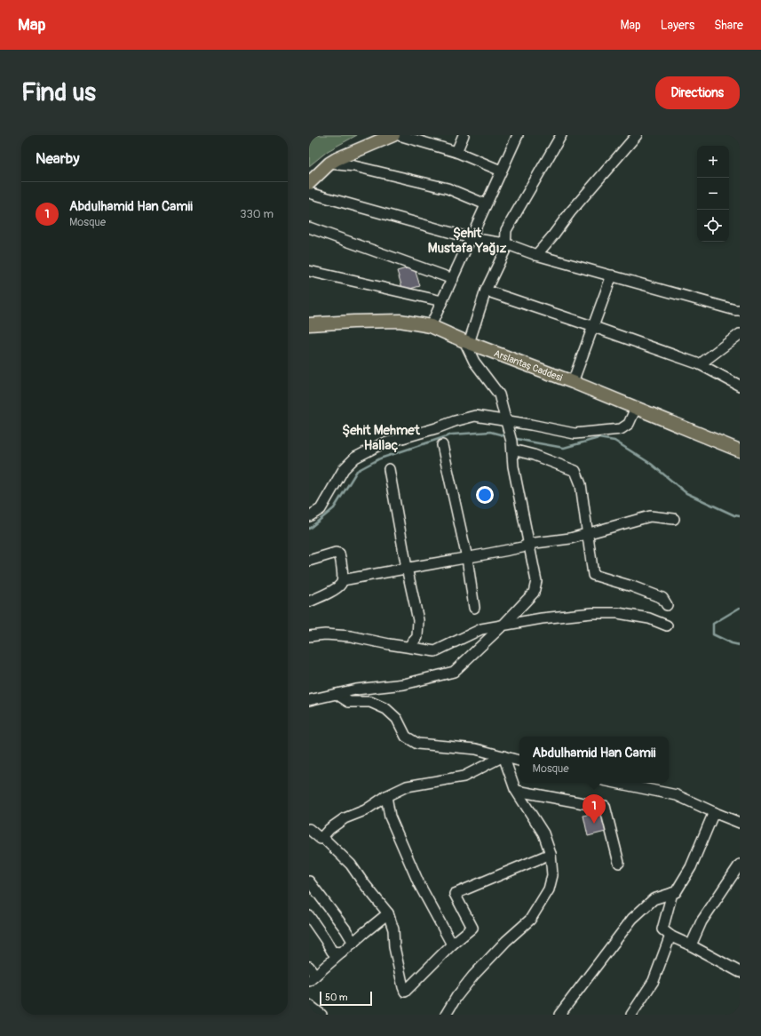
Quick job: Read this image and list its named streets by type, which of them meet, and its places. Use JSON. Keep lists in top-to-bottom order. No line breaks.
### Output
{"streets":{"main road":["Arslantaş Caddesi"]},"districts":["Şehit Mustafa Yağız","Şehit Mehmet Hallaç"],"scale_bar":"50 m","page":{"header":"Map","nav":["Map","Layers","Share"],"buttons":"Directions","title":"Find us","heading":"Nearby","map_buttons":["+","−"],"list":[{"mark":"1","name":"Abdulhamid Han Camii","note":"Mosque","value":"330 m"}],"popup":["Abdulhamid Han Camii","Mosque"],"pins":"1","scale":"50 m"}}
